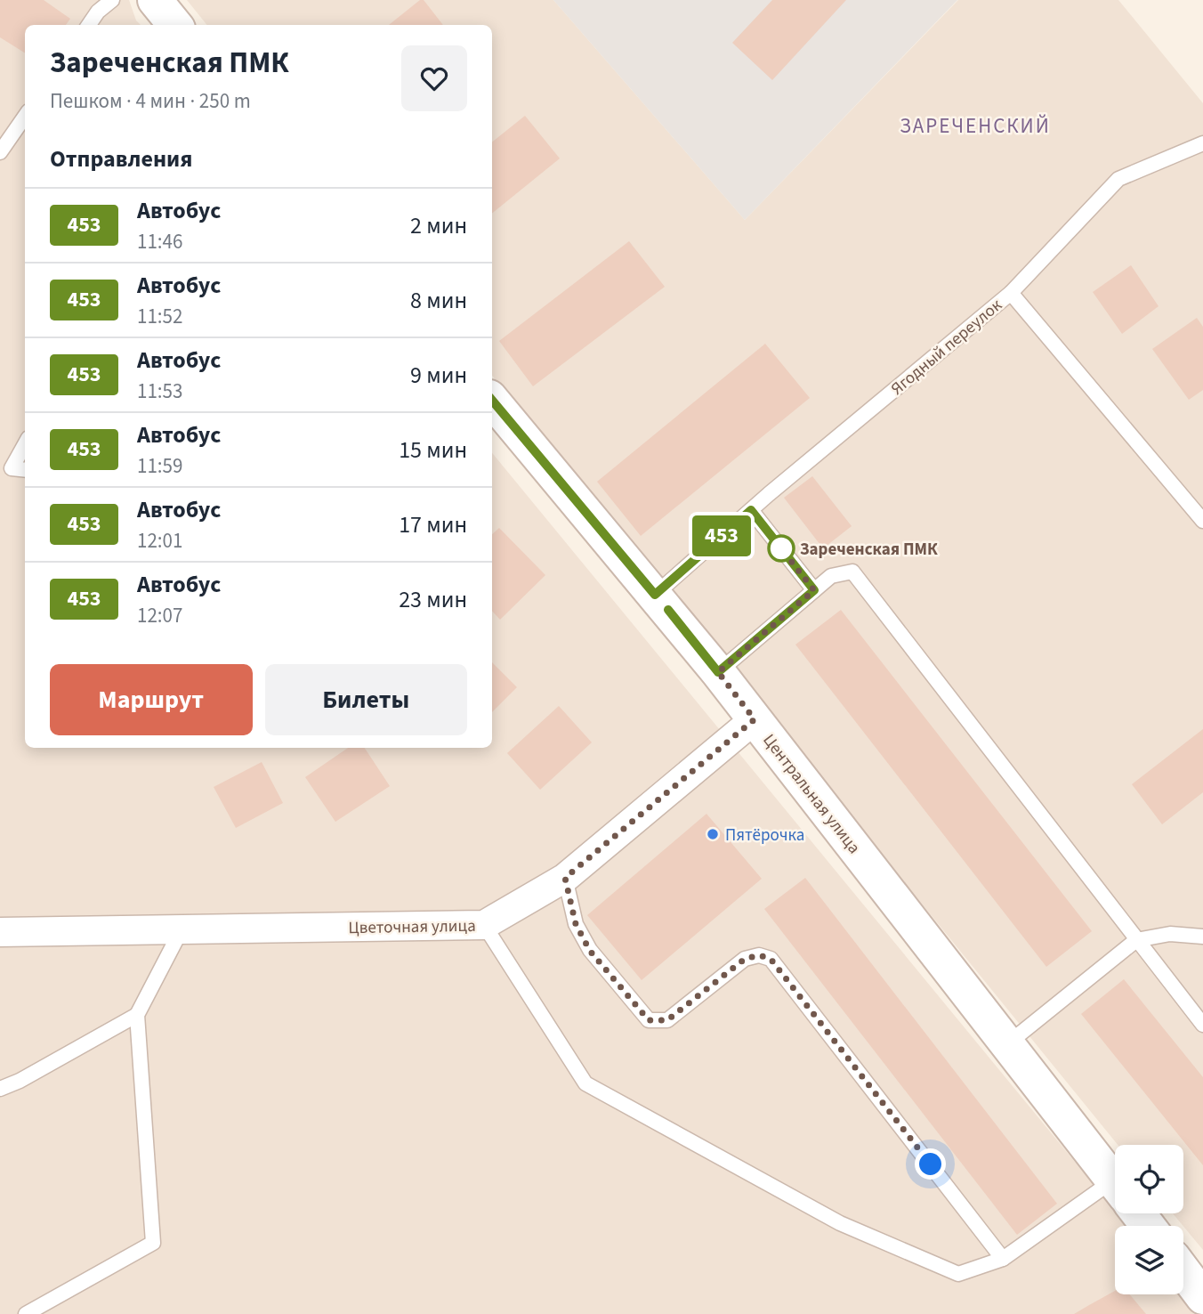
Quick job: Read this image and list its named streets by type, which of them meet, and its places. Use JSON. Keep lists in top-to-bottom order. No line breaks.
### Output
{"streets":{"street":["Центральная улица","Цветочная улица"],"lane":["Ягодный переулок"]},"crossings":[["Ягодный переулок","Центральная улица"],["Центральная улица","Цветочная улица"]],"districts":["ЗАРЕЧЕНСКИЙ"],"places":["Зареченская ПМК","Пятёрочка"],"lines":["bus line 453"],"page":{"on_map":"453","heading":[["Зареченская ПМК","Пешком · 4 мин · 250 m"],"Отправления"],"list":[{"mark":"453","name":"Автобус","note":"11:46","value":"2 мин"},{"mark":"453","name":"Автобус","note":"11:52","value":"8 мин"},{"mark":"453","name":"Автобус","note":"11:53","value":"9 мин"},{"mark":"453","name":"Автобус","note":"11:59","value":"15 мин"},{"mark":"453","name":"Автобус","note":"12:01","value":"17 мин"},{"mark":"453","name":"Автобус","note":"12:07","value":"23 мин"}],"buttons":["Маршрут","Билеты"]}}
